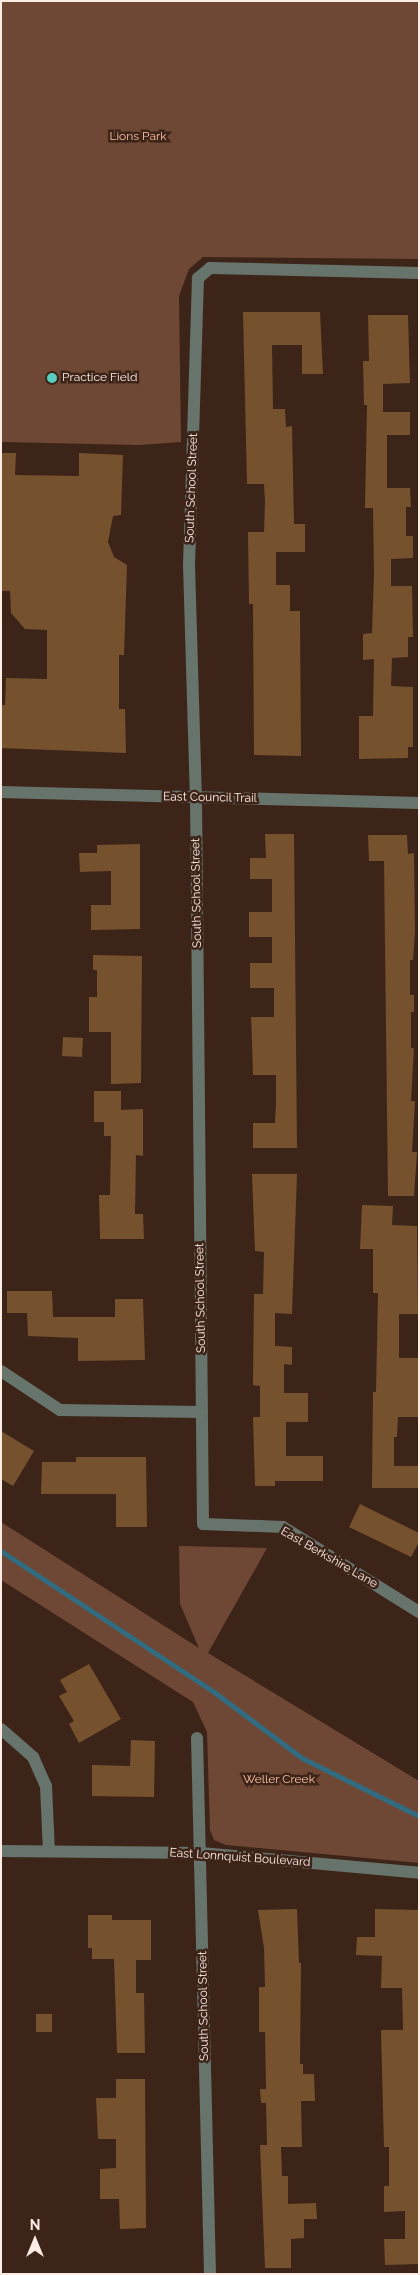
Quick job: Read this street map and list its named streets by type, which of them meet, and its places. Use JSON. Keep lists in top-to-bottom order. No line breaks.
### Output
{"streets":{"street":["South School Street","East Council Trail","East Berkshire Lane","East Lonnquist Boulevard"]},"crossings":[["South School Street","East Council Trail"],["South School Street","East Berkshire Lane"],["South School Street","East Lonnquist Boulevard"]],"parks":["Lions Park","Weller Creek"],"places":["Practice Field"],"north":"top"}
